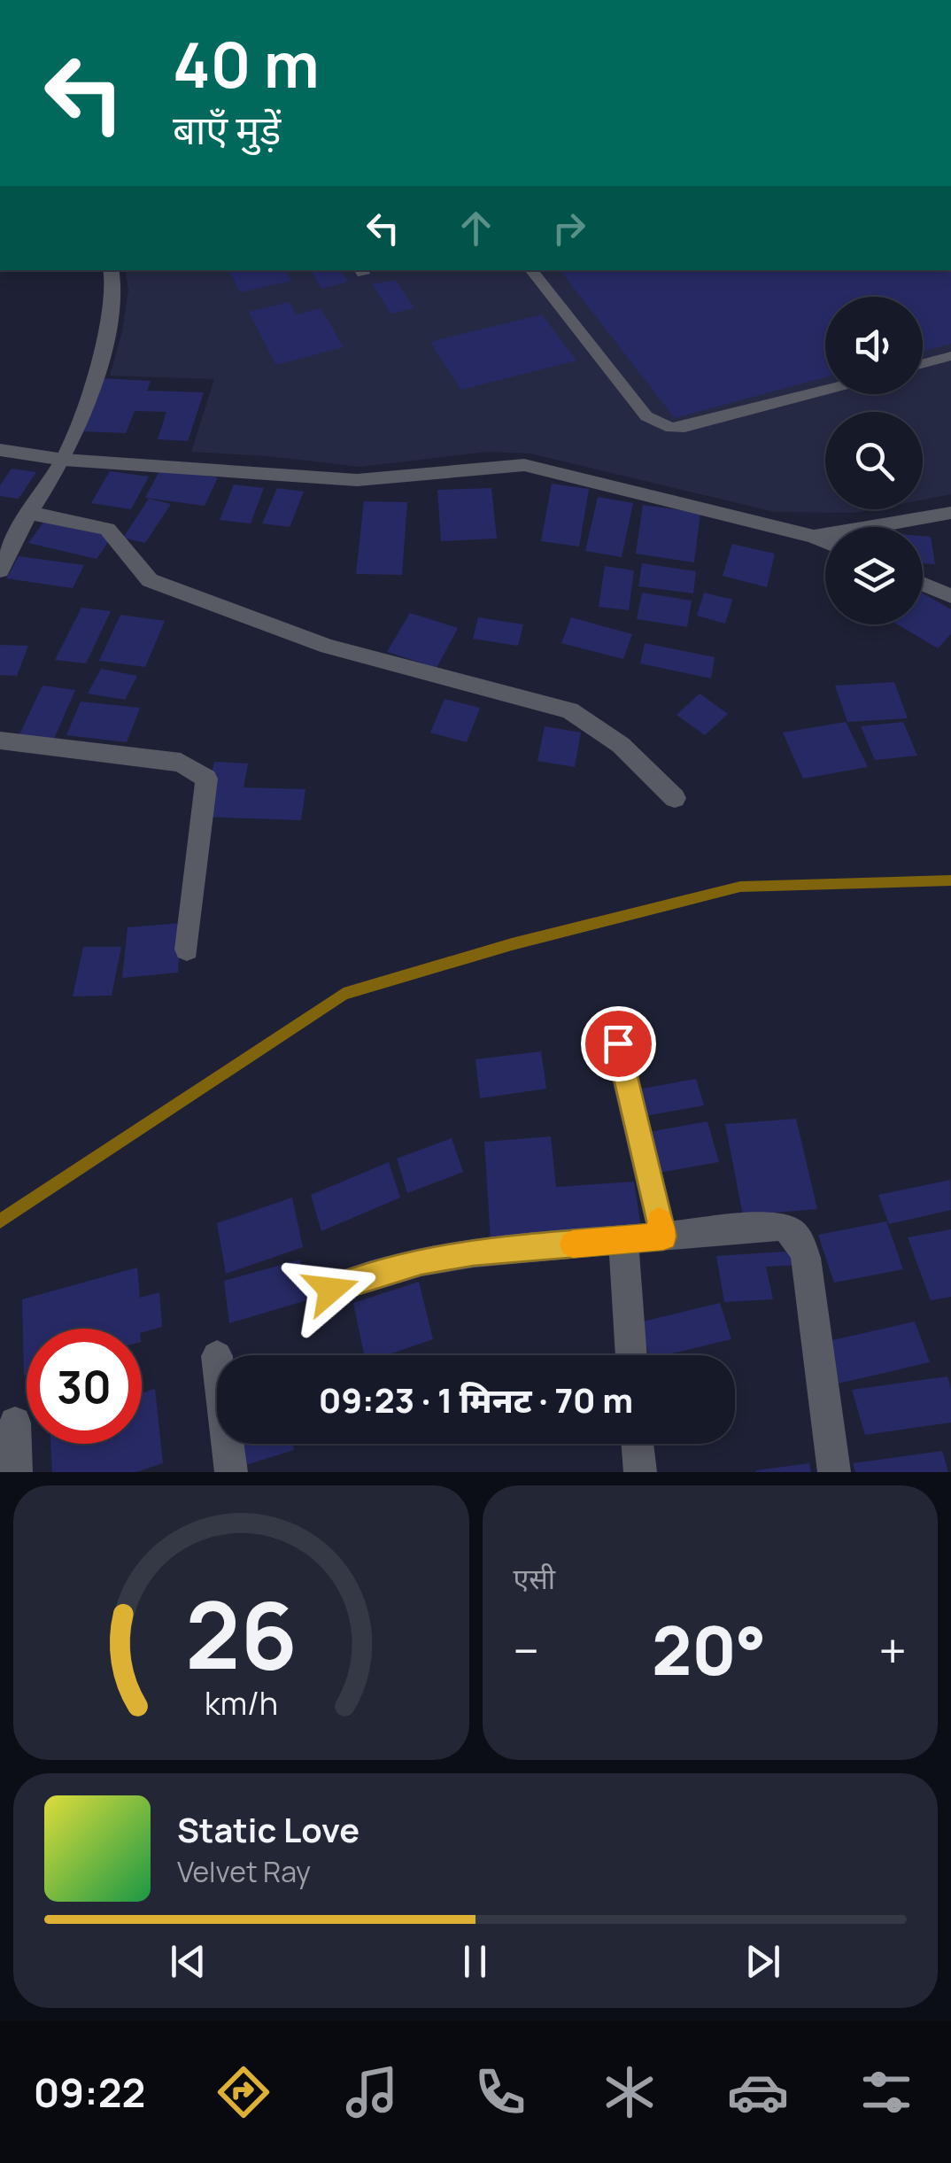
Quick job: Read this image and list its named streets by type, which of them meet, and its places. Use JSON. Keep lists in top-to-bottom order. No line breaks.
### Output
{"page":{"turn":["40 m","बाएँ मुड़ें"],"limit":"30","trip":"09:23 · 1 मिनट · 70 m","tile":"एसी","heat":["−","20°","+"],"song":["Static Love","Velvet Ray"],"tabs":"09:22","gauge":["26","km/h"]}}
